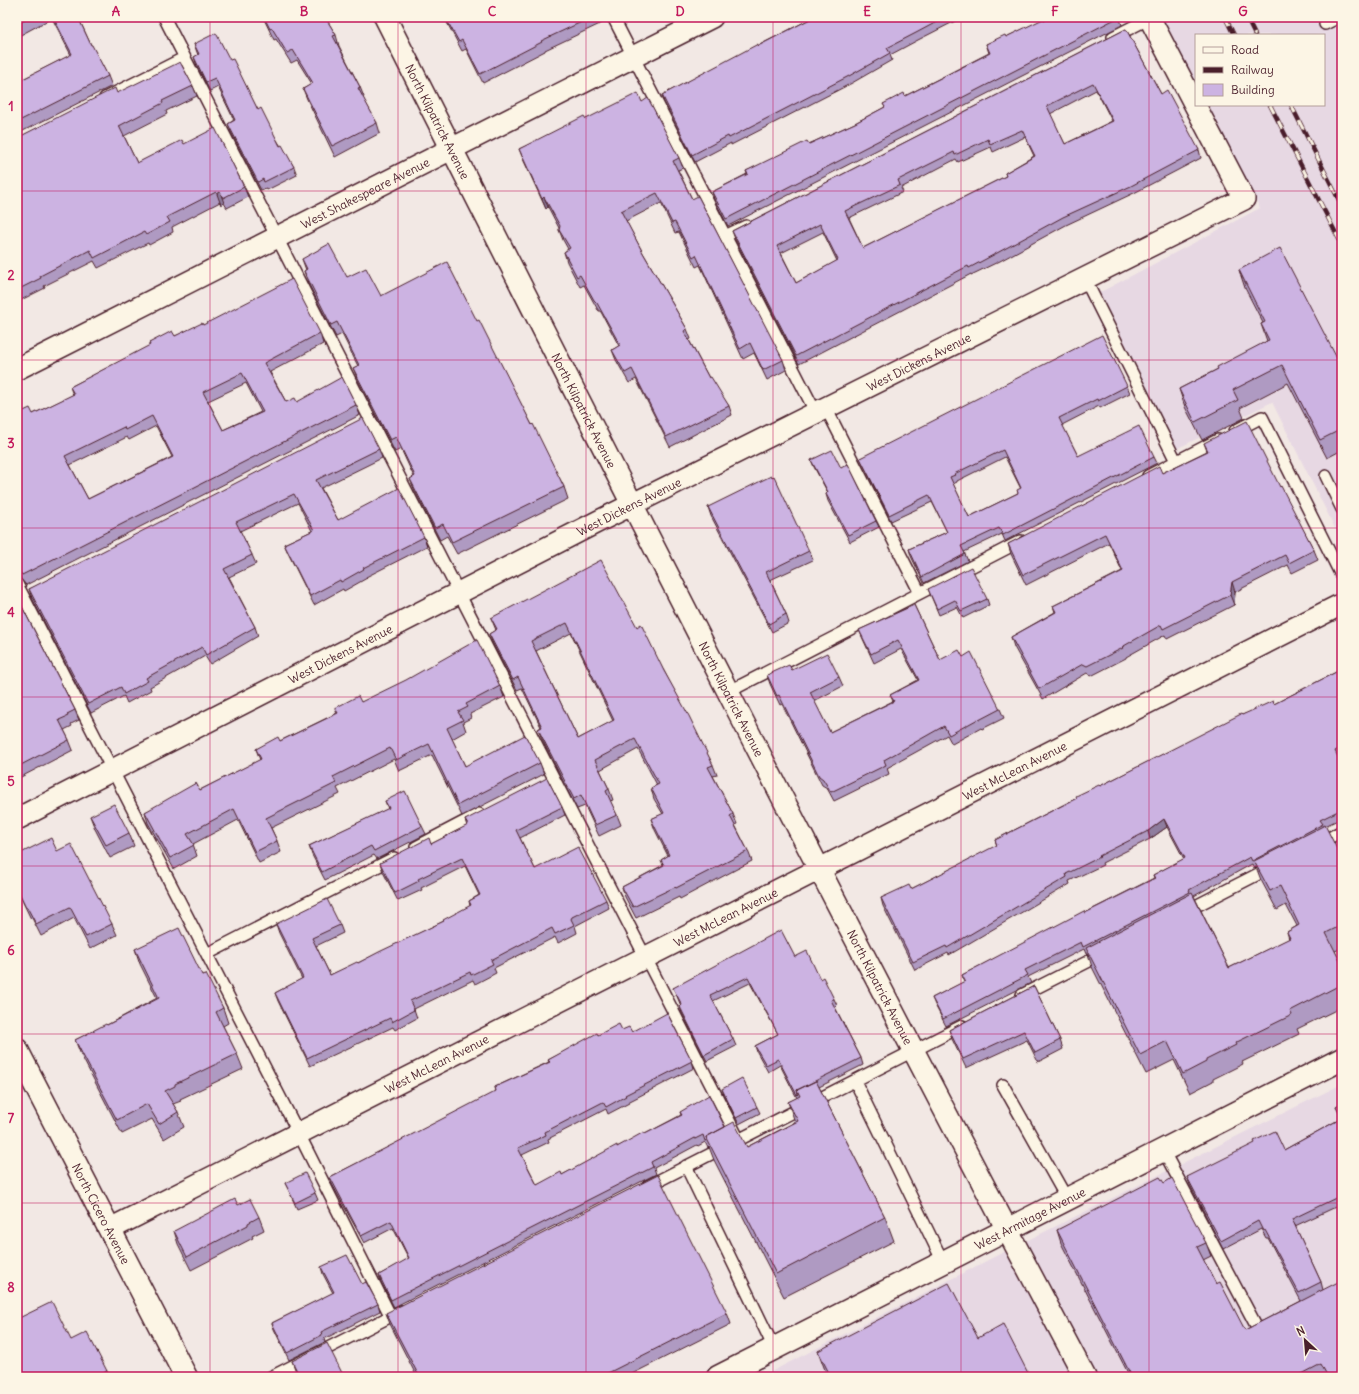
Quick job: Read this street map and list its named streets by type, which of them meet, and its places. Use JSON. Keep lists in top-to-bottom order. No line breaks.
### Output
{"streets":{"main road":["North Cicero Avenue","West Armitage Avenue"],"street":["North Kilpatrick Avenue","West Shakespeare Avenue","West Dickens Avenue","West McLean Avenue"]},"crossings":[["North Kilpatrick Avenue","West Shakespeare Avenue"],["North Kilpatrick Avenue","West Dickens Avenue"],["North Kilpatrick Avenue","West McLean Avenue"],["North Kilpatrick Avenue","West Armitage Avenue"],["West McLean Avenue","North Cicero Avenue"]],"legend":["Road","Railway","Building"],"north":"top left","grid":{"columns":["A","B","C","D","E","F","G"],"rows":["1","2","3","4","5","6","7","8"]}}
